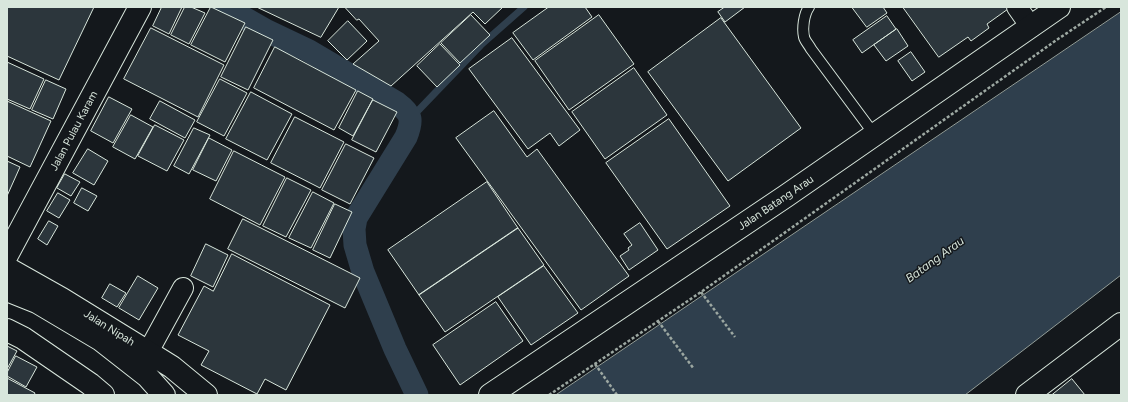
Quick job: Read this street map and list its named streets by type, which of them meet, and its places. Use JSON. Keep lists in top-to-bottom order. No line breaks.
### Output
{"streets":{"street":["Jalan Pulau Karam","Jalan Batang Arau","Jalan Nipah"]},"water":["Batang Arau"]}
